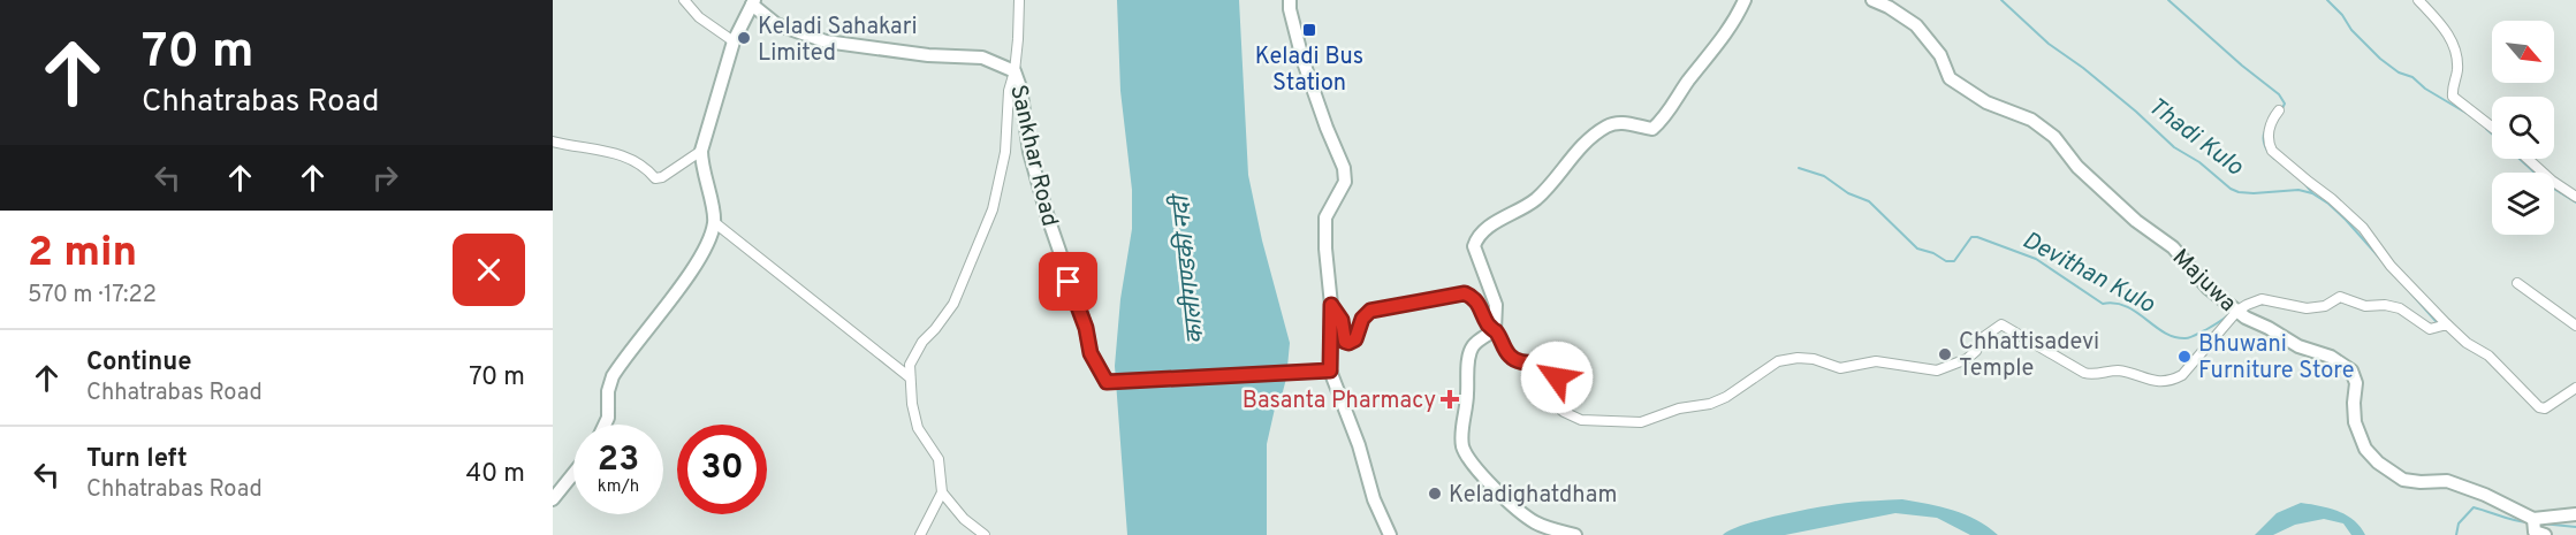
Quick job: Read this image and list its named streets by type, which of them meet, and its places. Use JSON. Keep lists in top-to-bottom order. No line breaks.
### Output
{"streets":{"street":["Sankhar Road","Majuwa"]},"water":["Thadi Kulo","कालीगण्डकी नदी","Devithan Kulo"],"places":{"transit":["Keladi Bus Station"],"other":["Keladi Sahakari Limited","Chhattisadevi Temple","Bhuwani Furniture Store","Keladighatdham"],"health":["Basanta Pharmacy"]},"north":"bottom right","page":{"turn":["70 m","Chhatrabas Road"],"heading":["2 min","570 m · 17:22"],"list":[{"name":"Continue","note":"Chhatrabas Road","value":"70 m"},{"name":"Turn left","note":"Chhatrabas Road","value":"40 m"}],"speed":"23 km/h","limit":"30"}}
